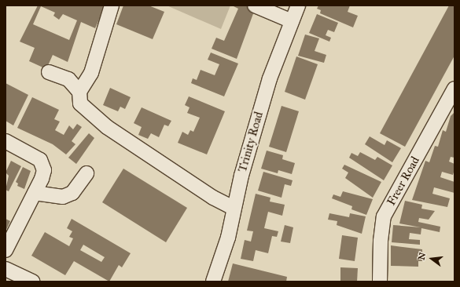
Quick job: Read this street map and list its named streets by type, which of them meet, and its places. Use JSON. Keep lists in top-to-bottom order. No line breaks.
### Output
{"streets":{"street":["Trinity Road","Freer Road"]},"north":"left"}
